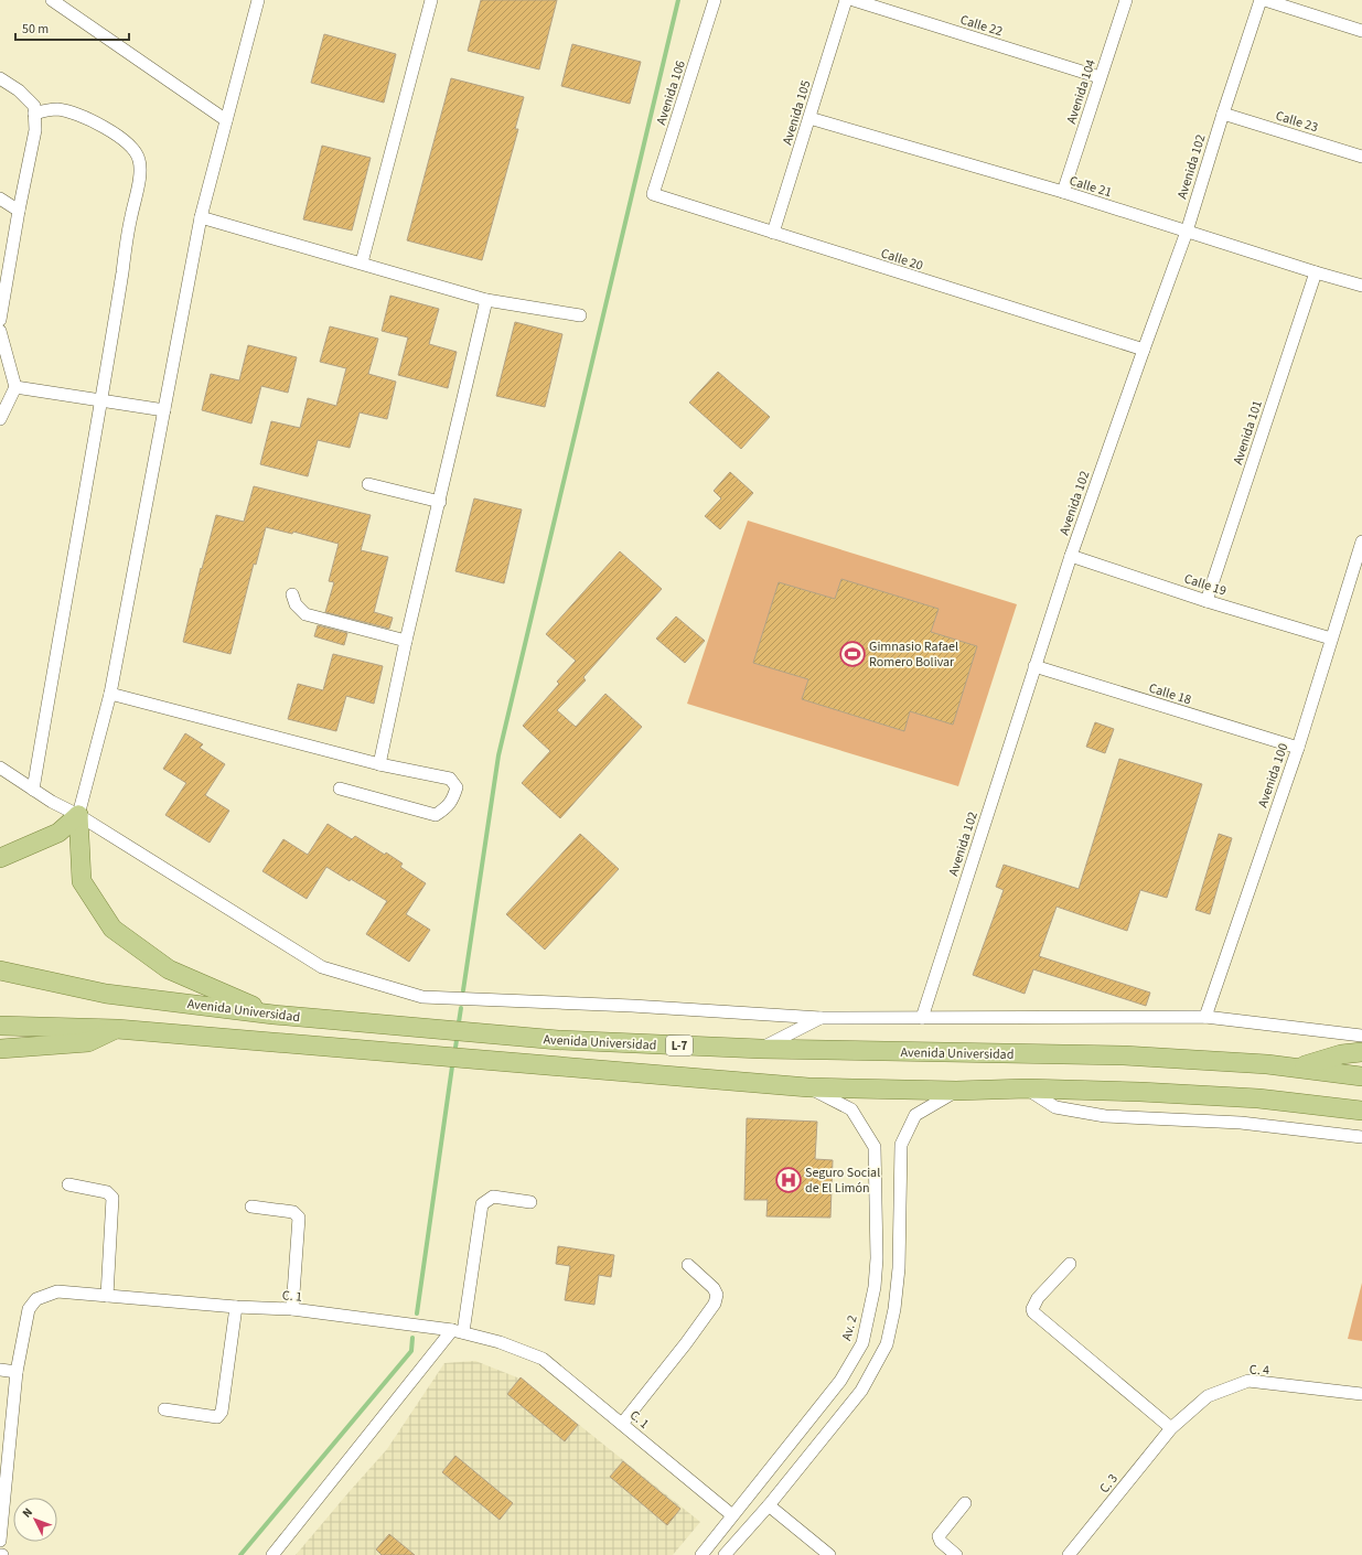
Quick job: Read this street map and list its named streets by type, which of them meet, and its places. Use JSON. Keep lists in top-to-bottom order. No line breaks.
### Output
{"streets":{"main road":["Avenida Universidad","L-7"],"street":["Calle 22","Avenida 104","Avenida 106","Avenida 105","Calle 23","Avenida 102","Calle 21","Calle 20","Avenida 101","Calle 19","Calle 18","Avenida 100","C. 1","Av. 2","C. 4","C. 3"]},"crossings":[["Calle 22","Avenida 104"],["Avenida 104","Calle 21"],["Avenida 106","Calle 20"],["Avenida 105","Calle 21"],["Avenida 105","Calle 20"],["Calle 23","Avenida 102"],["Avenida 102","Calle 21"],["Avenida 102","Calle 20"],["Avenida 102","Calle 19"],["Avenida 102","Calle 18"],["Calle 21","Avenida 101"],["Avenida 101","Calle 19"],["Calle 19","Avenida 100"],["Calle 18","Avenida 100"],["Avenida Universidad","Av. 2"],["C. 1","Av. 2"],["C. 4","C. 3"]],"places":{"sports":["Gimnasio Rafael Romero Bolivar"],"hospital":["Seguro Social de El Limón"]},"scale_bar":"50 m","north":"top left"}
